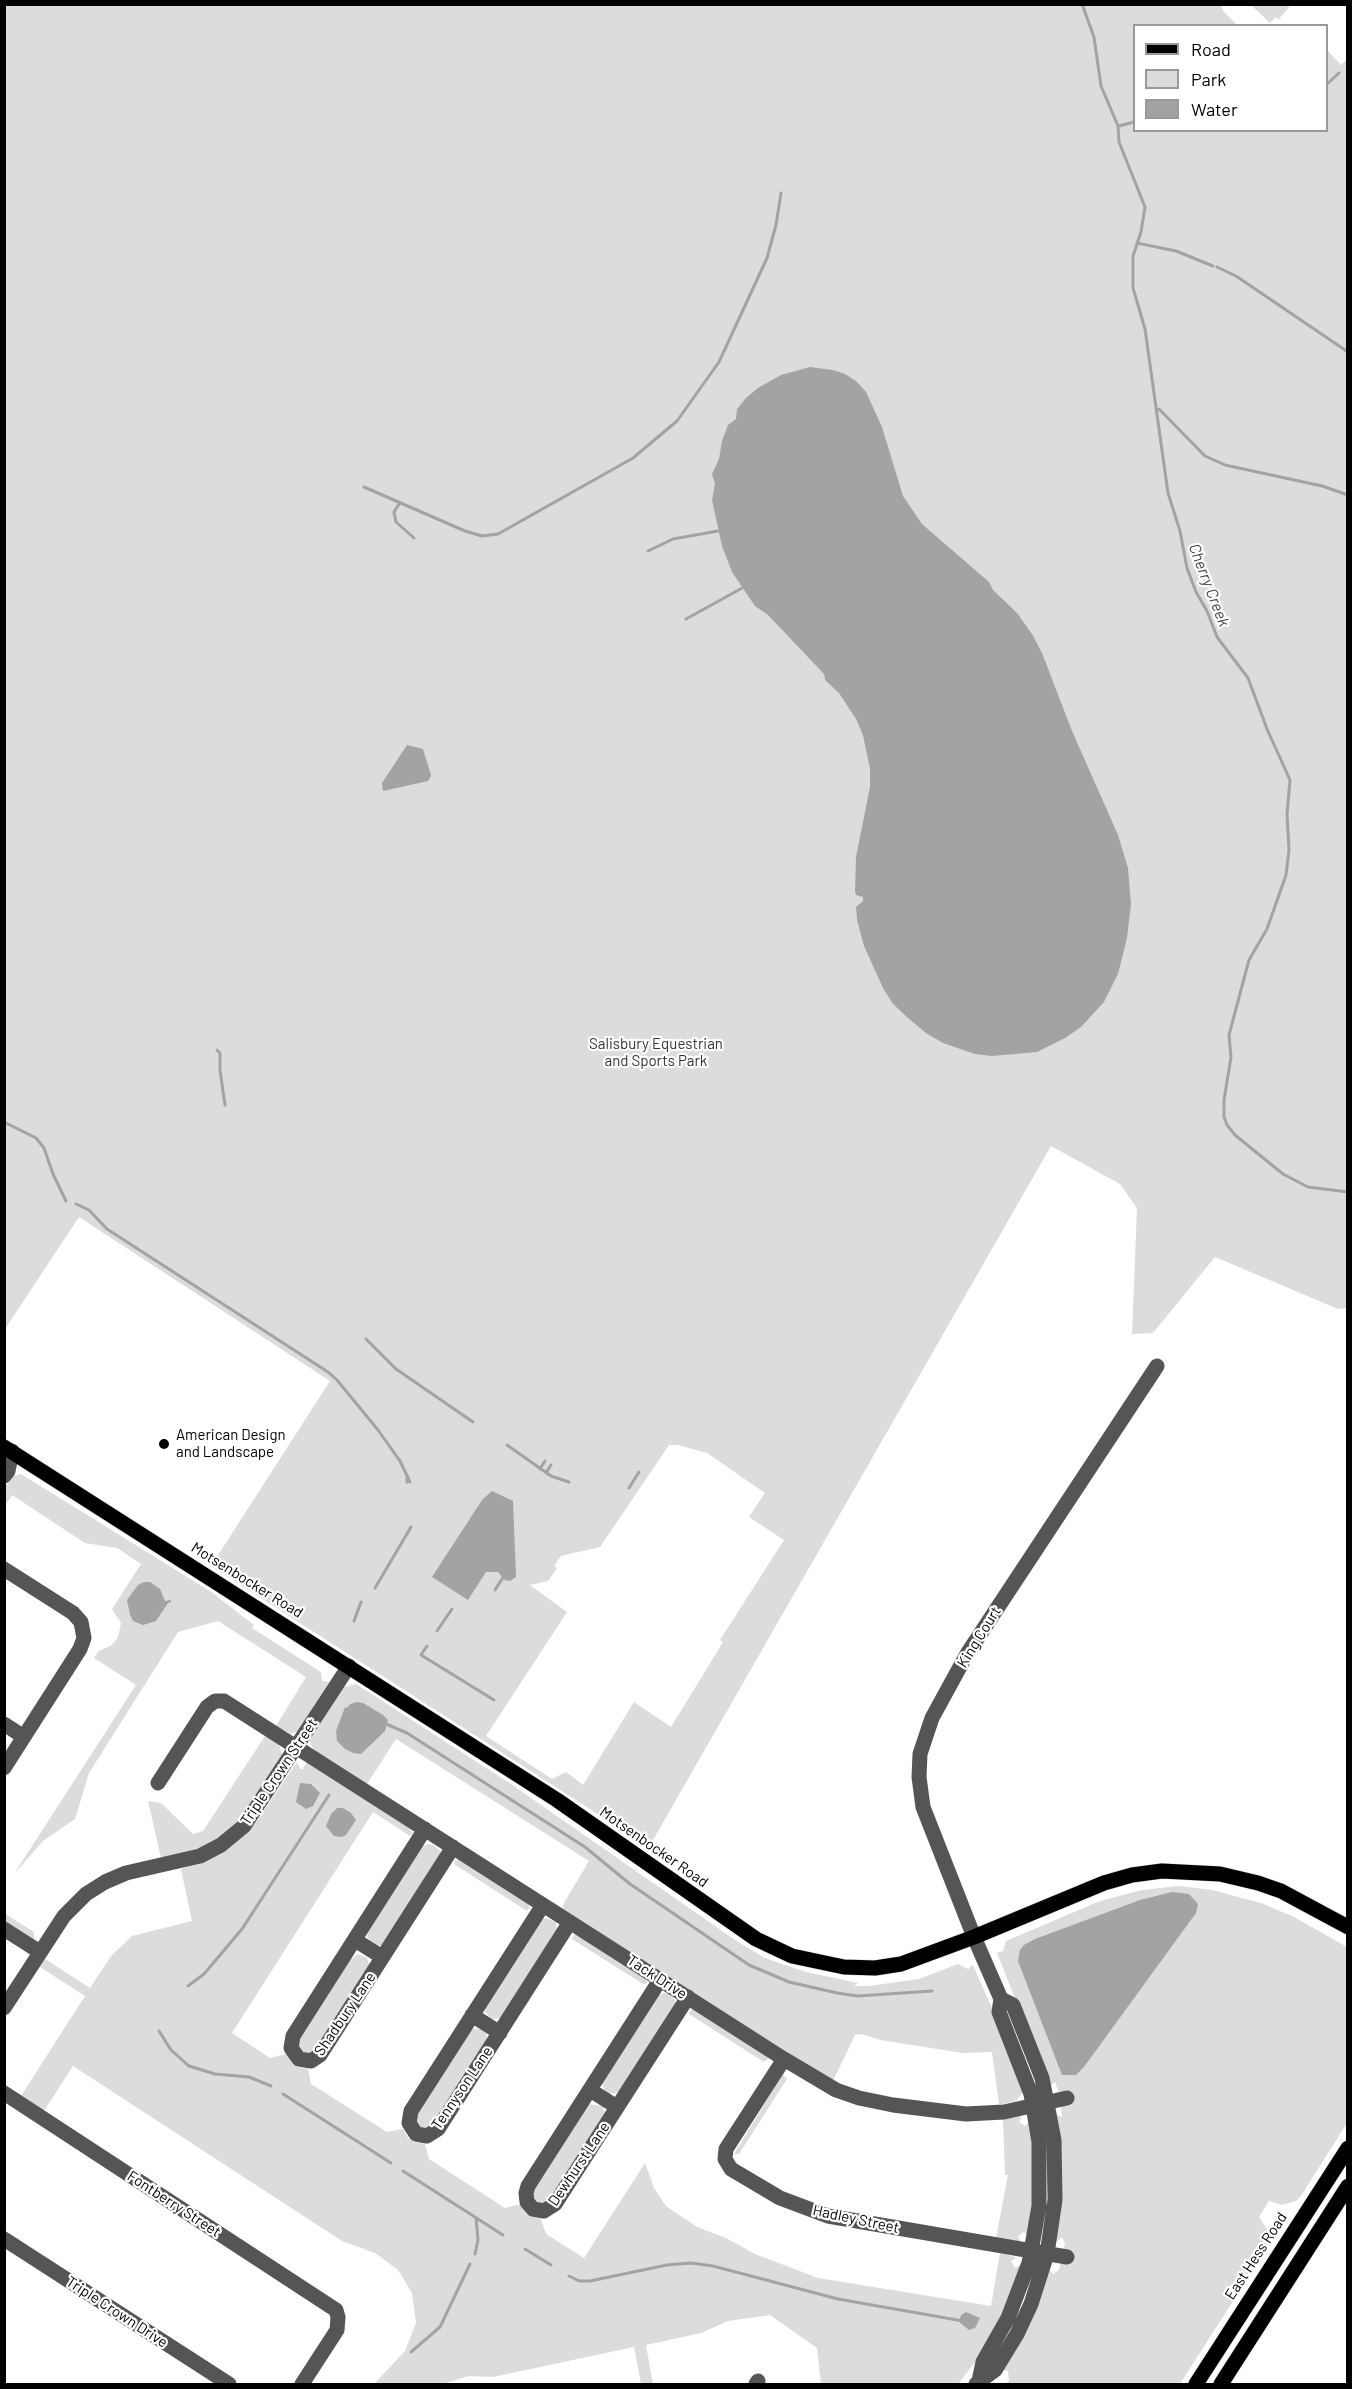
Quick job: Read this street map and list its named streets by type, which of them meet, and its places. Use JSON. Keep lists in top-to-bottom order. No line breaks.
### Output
{"streets":{"main road":["Motsenbocker Road","East Hess Road"],"street":["King Court","Triple Crown Street","Tack Drive","Shadbury Lane","Tennyson Lane","Dewhurst Lane","Fontberry Street","Hadley Street","Triple Crown Drive"]},"crossings":[["Motsenbocker Road","King Court"],["Motsenbocker Road","Triple Crown Street"],["Triple Crown Street","Tack Drive"],["Tack Drive","Shadbury Lane"],["Tack Drive","Tennyson Lane"],["Tack Drive","Dewhurst Lane"],["Tack Drive","Hadley Street"]],"water":["Cherry Creek"],"parks":["Salisbury Equestrian and Sports Park"],"places":["American Design and Landscape"],"legend":["Road","Park","Water"]}
